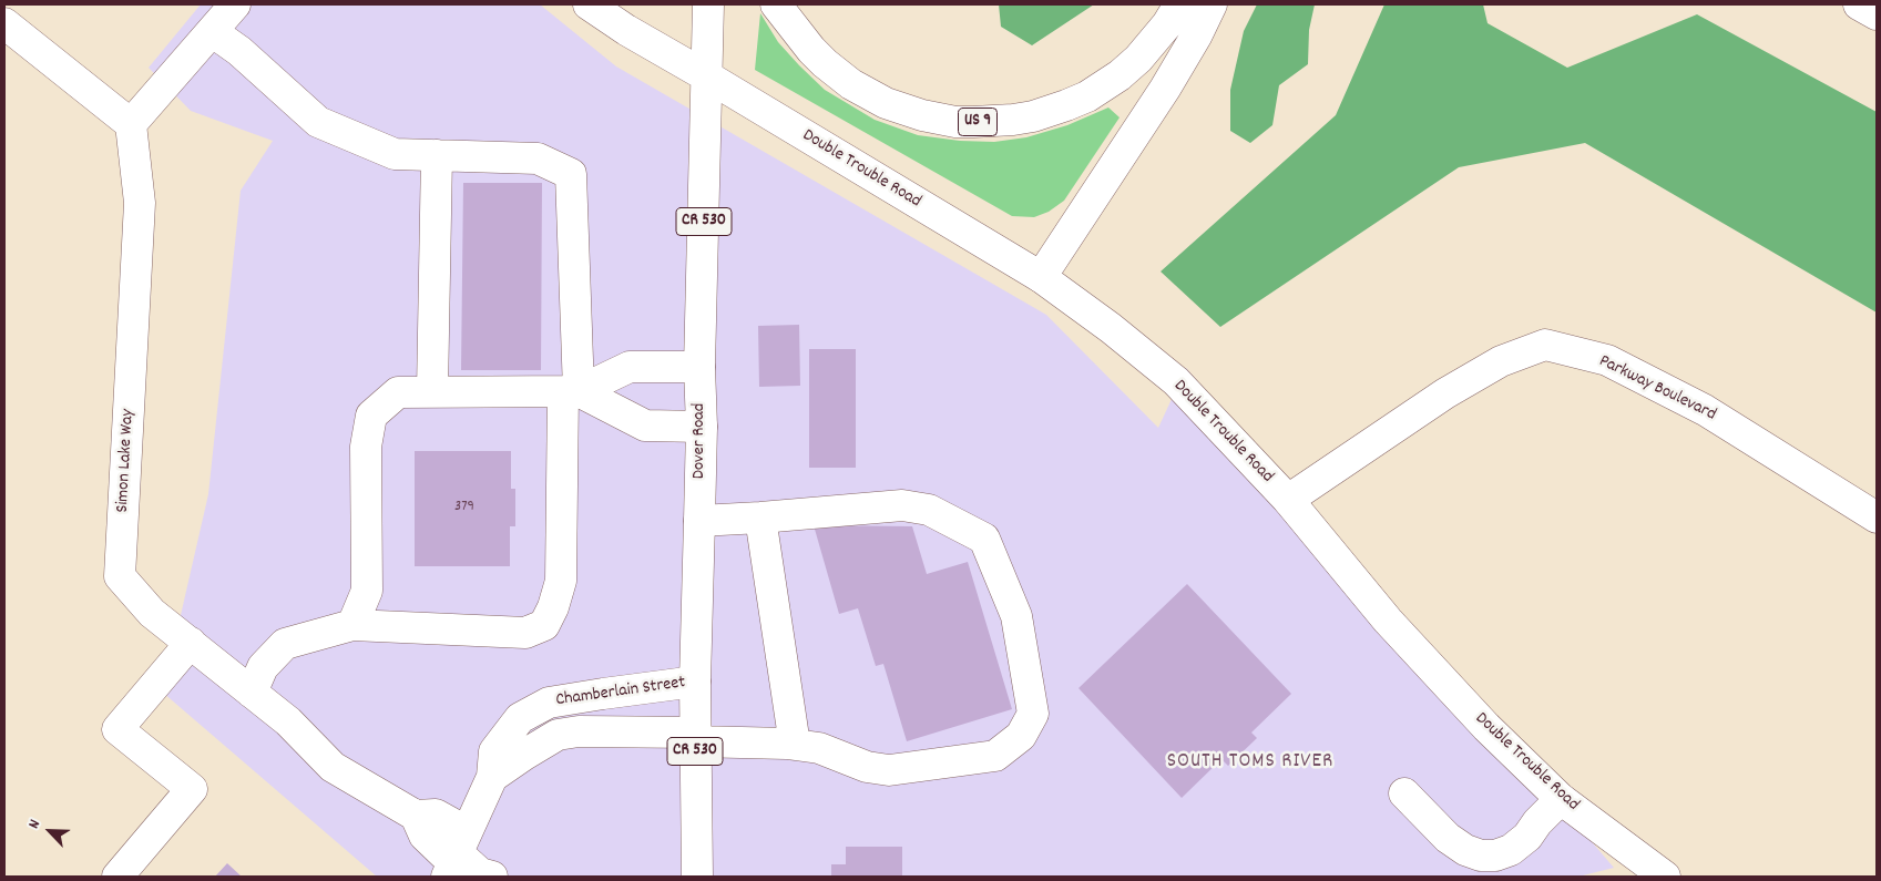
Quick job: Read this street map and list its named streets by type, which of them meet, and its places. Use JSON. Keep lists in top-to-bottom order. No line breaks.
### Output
{"streets":{"main road":["US 9","Double Trouble Road","CR 530","Parkway Boulevard","Dover Road","Simon Lake Way","Chamberlain Street"]},"crossings":[["Double Trouble Road","Parkway Boulevard"],["Double Trouble Road","Dover Road"],["Dover Road","Chamberlain Street"],["Simon Lake Way","Chamberlain Street"]],"districts":["SOUTH TOMS RIVER"],"house_numbers":["379"],"north":"top left"}
